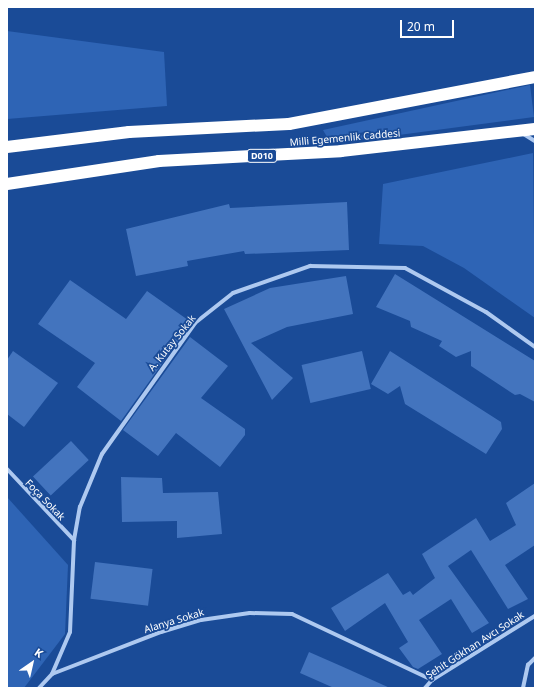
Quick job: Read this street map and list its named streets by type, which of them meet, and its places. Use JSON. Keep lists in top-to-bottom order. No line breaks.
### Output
{"streets":{"highway":["Milli Egemenlik Caddesi","D010"],"street":["A. Kutay Sokak","Foça Sokak","Alanya Sokak","Şehit Gökhan Avcı Sokak"]},"crossings":[["A. Kutay Sokak","Foça Sokak"],["A. Kutay Sokak","Alanya Sokak"],["Alanya Sokak","Şehit Gökhan Avcı Sokak"]],"scale_bar":"20 m","north":"top right"}
